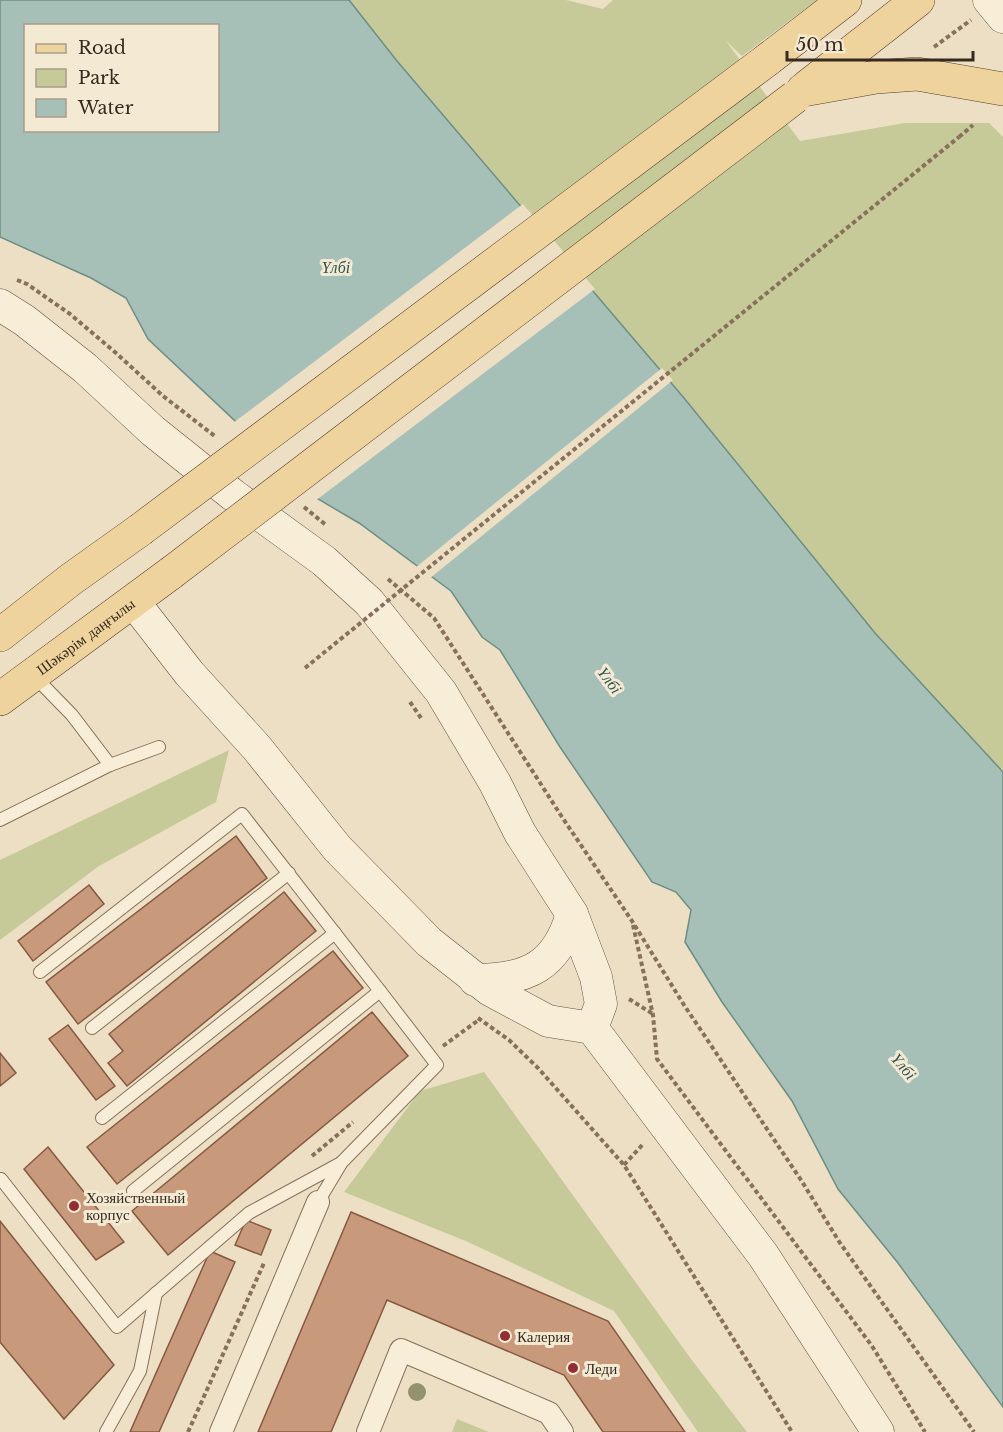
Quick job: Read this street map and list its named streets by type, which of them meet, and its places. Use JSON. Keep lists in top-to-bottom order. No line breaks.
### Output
{"streets":{"main road":["Шәкәрім даңғылы"]},"water":["Үлбі"],"places":["Хозяйственный корпус","Калерия","Леди"],"legend":["Road","Park","Water"],"scale_bar":"50 m"}
